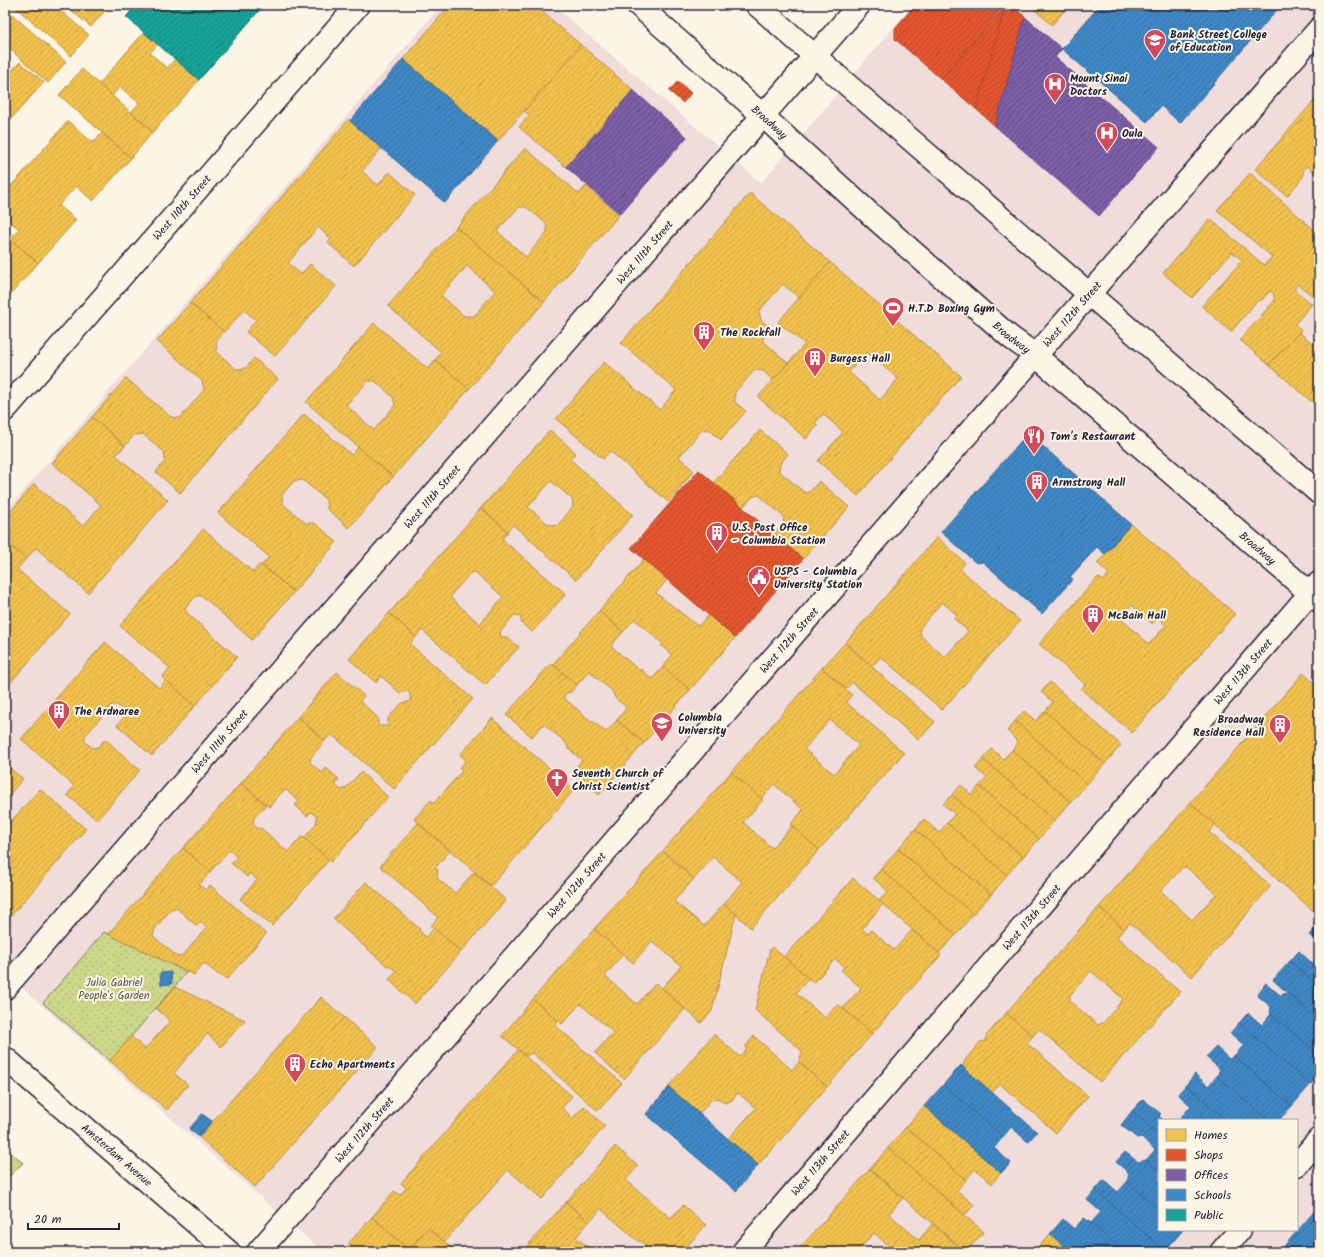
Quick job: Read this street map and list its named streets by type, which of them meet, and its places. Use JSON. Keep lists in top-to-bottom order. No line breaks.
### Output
{"streets":{"street":["Broadway","West 110th Street","West 111th Street","West 112th Street","West 113th Street","Amsterdam Avenue"]},"crossings":[["Broadway","West 111th Street"],["Broadway","West 112th Street"],["Broadway","West 113th Street"]],"parks":["Julia Gabriel People's Garden"],"places":{"school or university":["Bank Street College of Education","Columbia University"],"hospital":["Mount Sinai Doctors","Oula"],"sports":["H.T.D Boxing Gym"],"building":["The Rockfall","Burgess Hall","Armstrong Hall","U.S. Post Office - Columbia Station","McBain Hall","The Ardnaree","Broadway Residence Hall","Echo Apartments"],"restaurant":["Tom's Restaurant"],"public building":["USPS - Columbia University Station"],"church":["Seventh Church of Christ Scientist"]},"legend":["Homes","Shops","Offices","Schools","Public"],"scale_bar":"20 m"}
